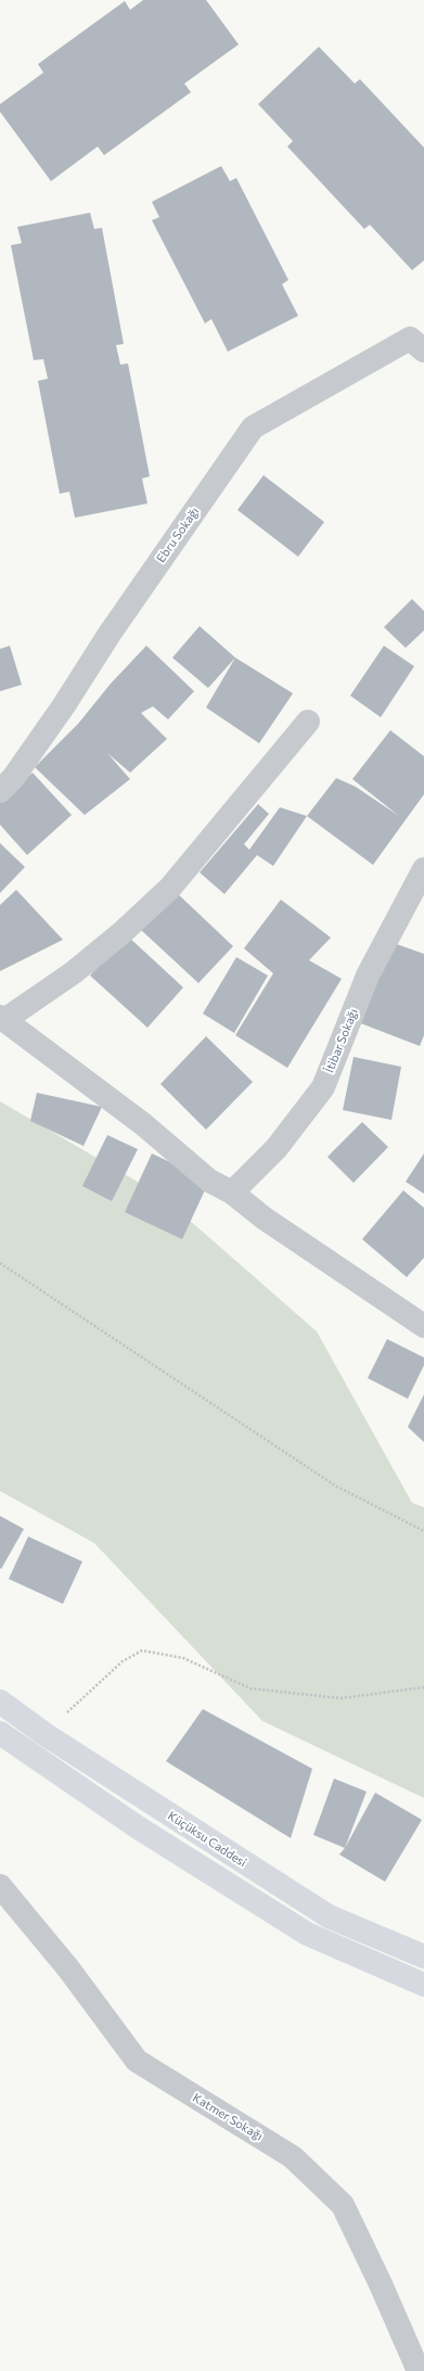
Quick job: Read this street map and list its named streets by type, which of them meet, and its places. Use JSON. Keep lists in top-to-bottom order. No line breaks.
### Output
{"streets":{"main road":["Küçüksu Caddesi"],"street":["Ebru Sokağı","İtibar Sokağı","Katmer Sokağı"]}}
